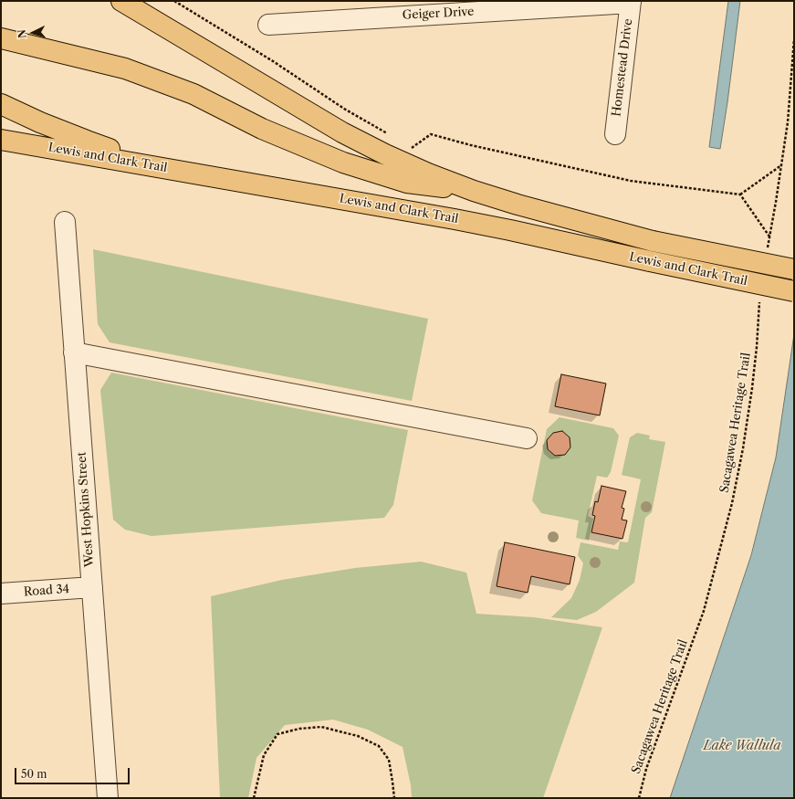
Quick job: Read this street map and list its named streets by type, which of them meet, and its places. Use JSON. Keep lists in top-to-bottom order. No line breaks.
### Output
{"streets":{"highway":["Lewis and Clark Trail"],"street":["Geiger Drive","Homestead Drive","West Hopkins Street","Road 34"],"path":["Sacagawea Heritage Trail"]},"crossings":[["Geiger Drive","Homestead Drive"],["West Hopkins Street","Road 34"]],"water":["Lake Wallula"],"scale_bar":"50 m","north":"left"}
